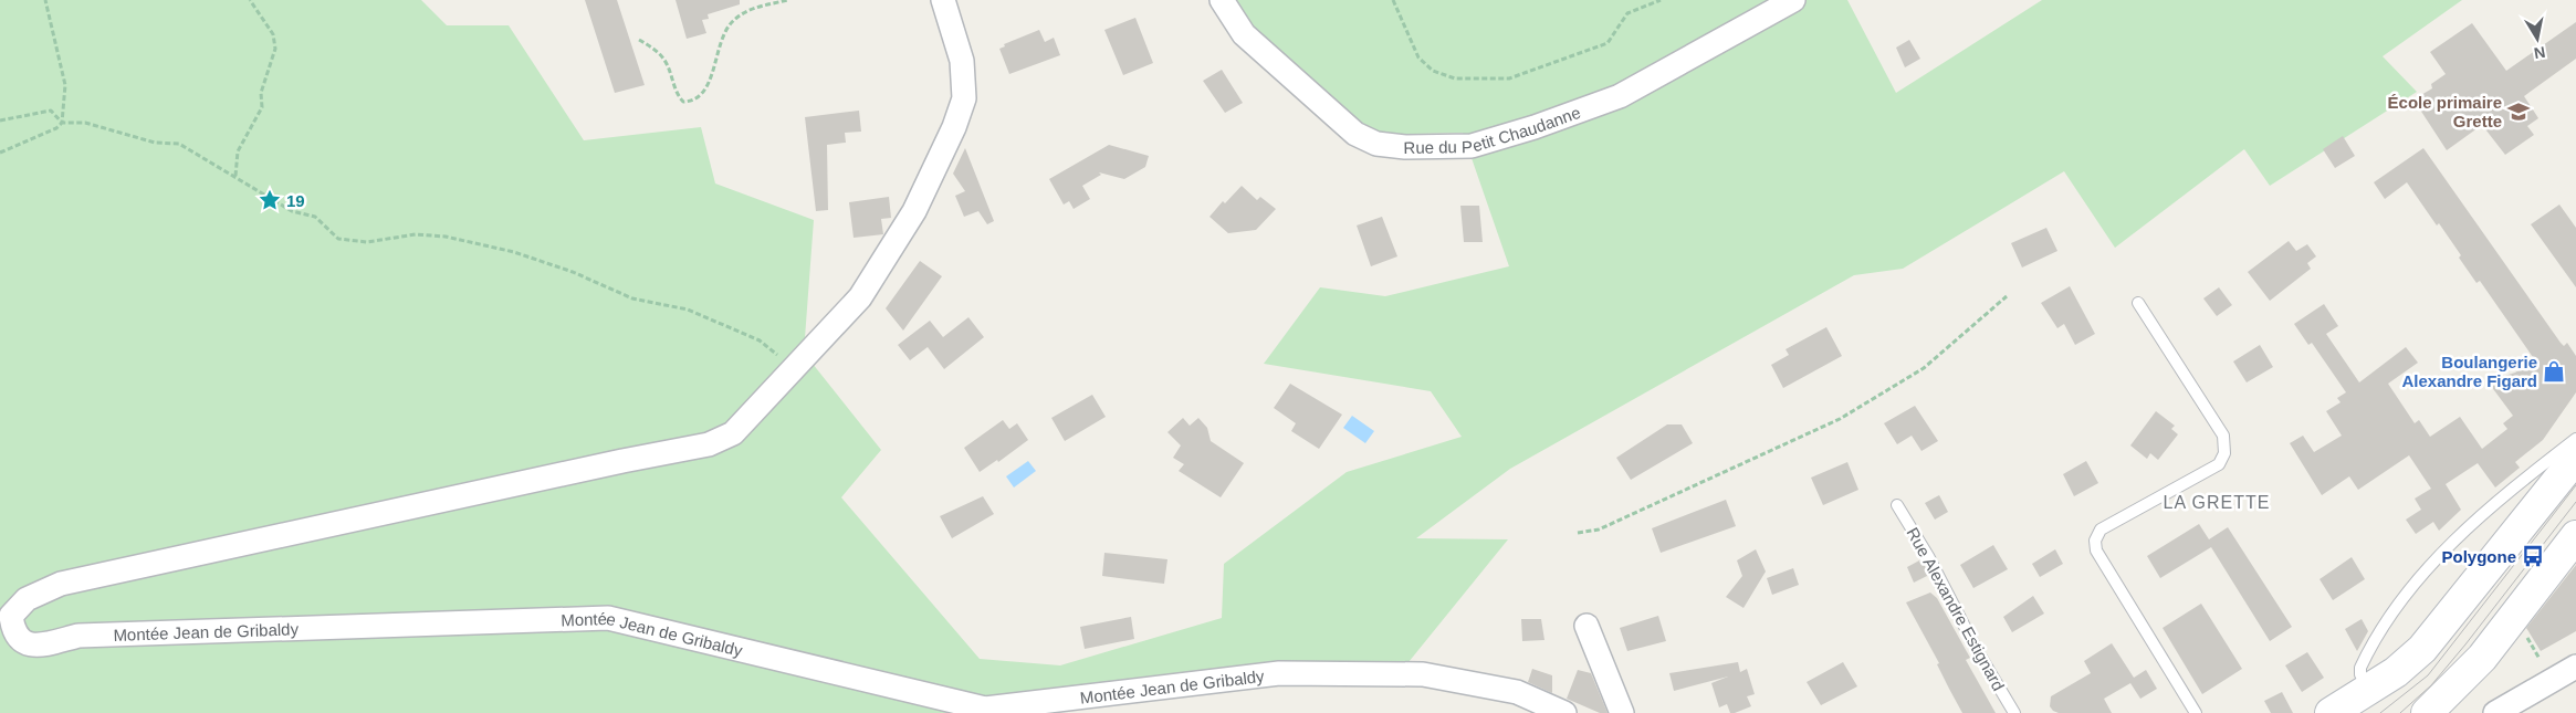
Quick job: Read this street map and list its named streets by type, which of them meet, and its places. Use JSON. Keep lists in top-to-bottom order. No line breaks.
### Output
{"streets":{"street":["Rue du Petit Chaudanne","Montée Jean de Gribaldy"],"lane":["Rue Alexandre Estignard"]},"districts":["LA GRETTE"],"places":{"school or university":["École primaire Grette"],"place":["19"],"shop":["Boulangerie Alexandre Figard"],"bus stop":["Polygone"]},"north":"bottom"}
